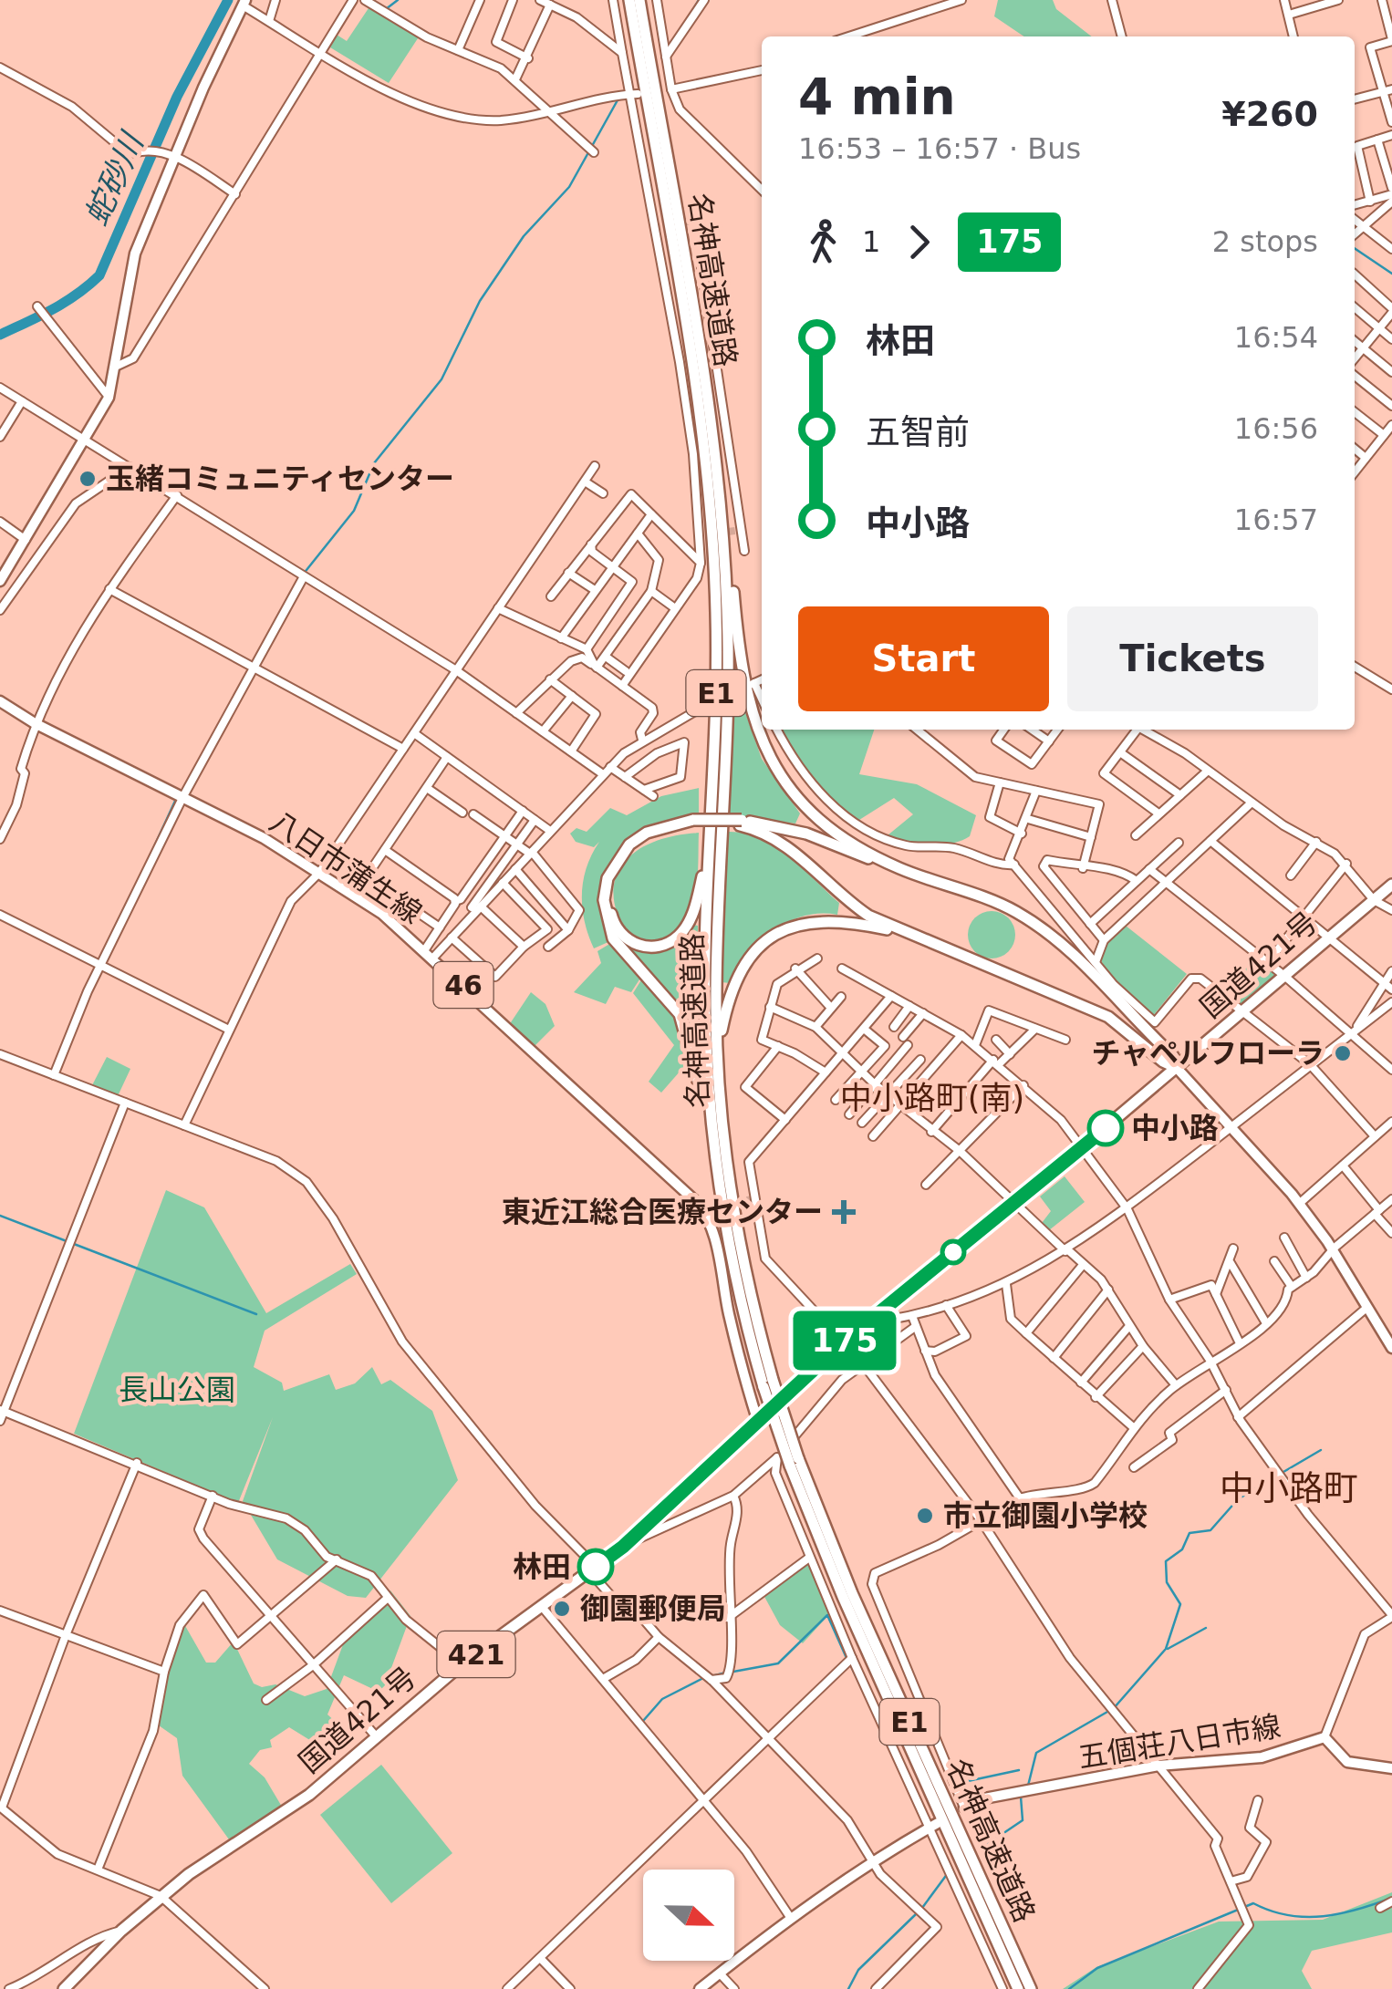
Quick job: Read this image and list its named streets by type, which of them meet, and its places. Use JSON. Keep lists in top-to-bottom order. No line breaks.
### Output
{"streets":{"highway":["名神高速道路","E1","国道421号","421"],"main road":["八日市蒲生線","46","五個荘八日市線"]},"crossings":[["八日市蒲生線","国道421号"]],"districts":["中小路町(南)","中小路町"],"water":["蛇砂川"],"parks":["長山公園"],"places":{"other":["玉緒コミュニティセンター","チャペルフローラ","中小路","市立御園小学校","林田","御園郵便局"],"health":["東近江総合医療センター"]},"lines":["bus line 175"],"north":"right","page":{"on_map":"175","heading":["4 min","16:53 – 16:57 · Bus","¥260"],"legs":["1","175","2 stops"],"list":[{"name":"林田","value":"16:54"},{"name":"五智前","value":"16:56"},{"name":"中小路","value":"16:57"}],"buttons":["Start","Tickets"]}}
